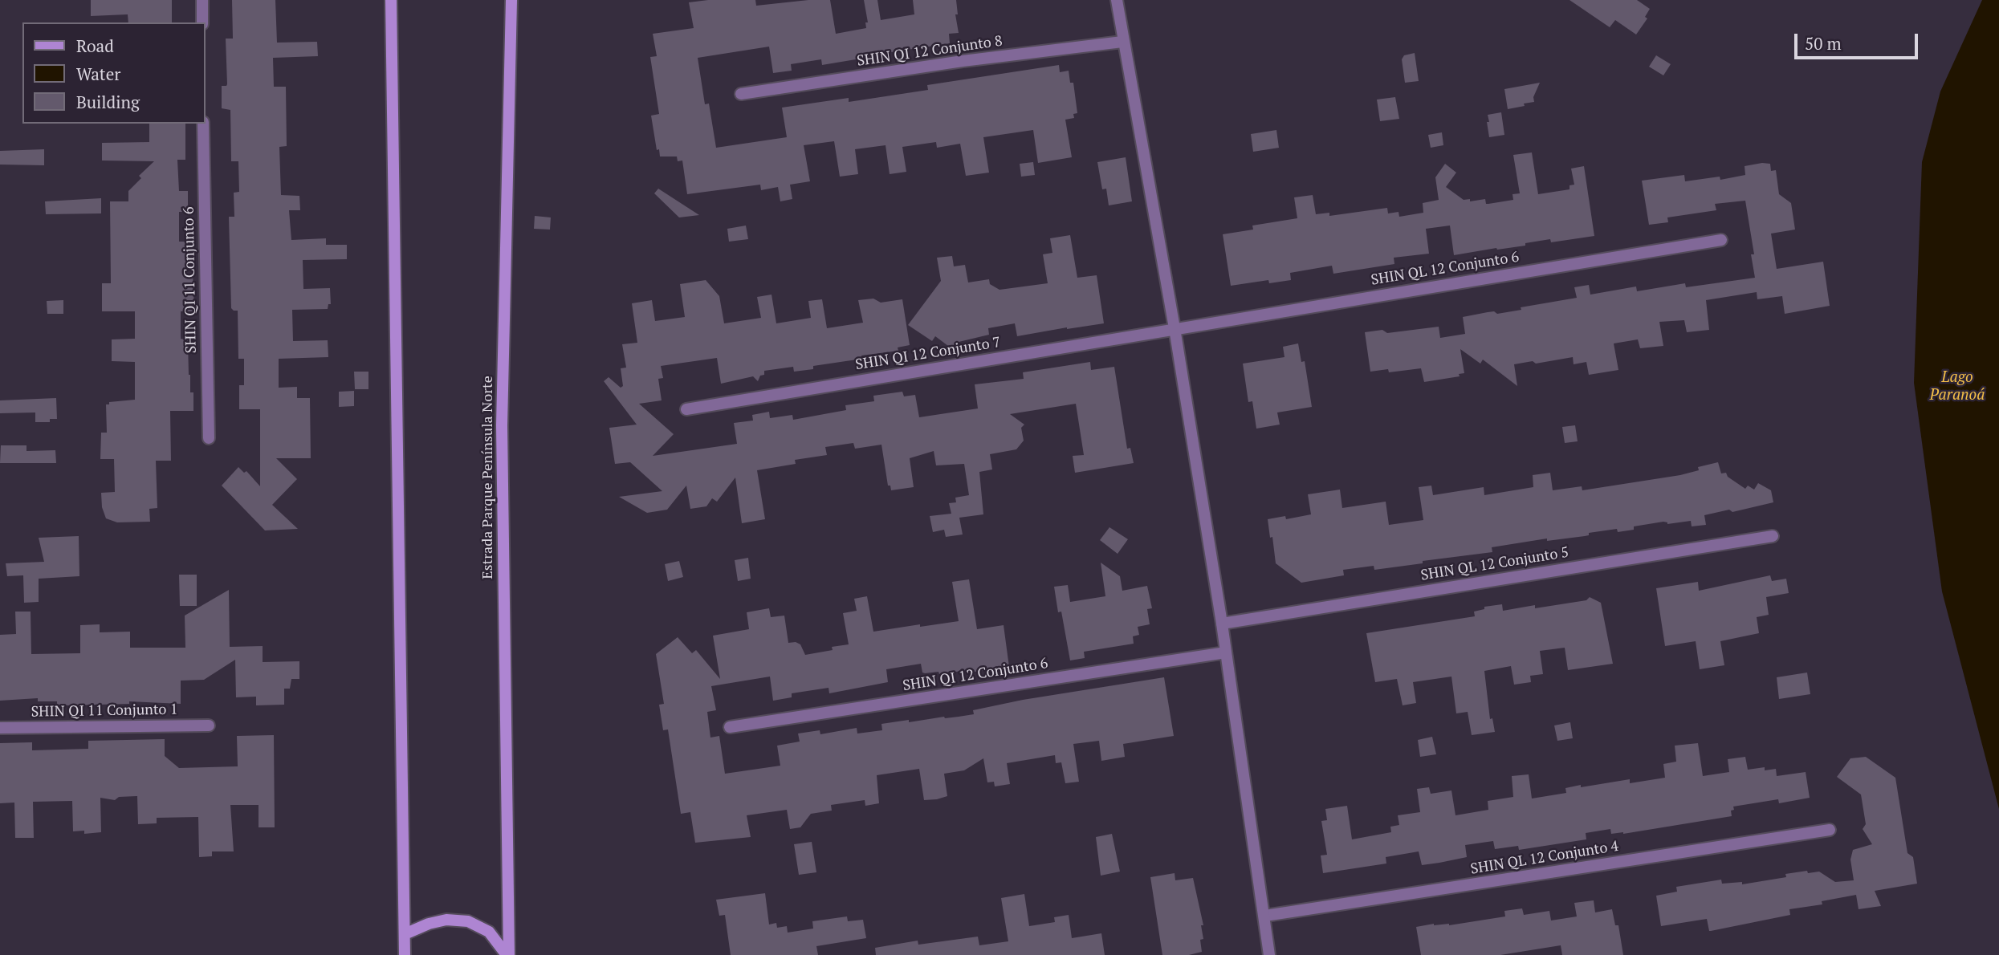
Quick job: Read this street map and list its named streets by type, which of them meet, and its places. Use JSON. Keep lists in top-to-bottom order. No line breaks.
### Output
{"streets":{"main road":["Estrada Parque Península Norte"],"street":["SHIN QI 12 Conjunto 8","SHIN QL 12 Conjunto 6","SHIN QI 11 Conjunto 6","SHIN QI 12 Conjunto 7","SHIN QL 12 Conjunto 5","SHIN QI 12 Conjunto 6","SHIN QI 11 Conjunto 1","SHIN QL 12 Conjunto 4"]},"crossings":[["SHIN QL 12 Conjunto 6","SHIN QI 12 Conjunto 7"]],"water":["Lago Paranoá"],"legend":["Road","Water","Building"],"scale_bar":"50 m"}
